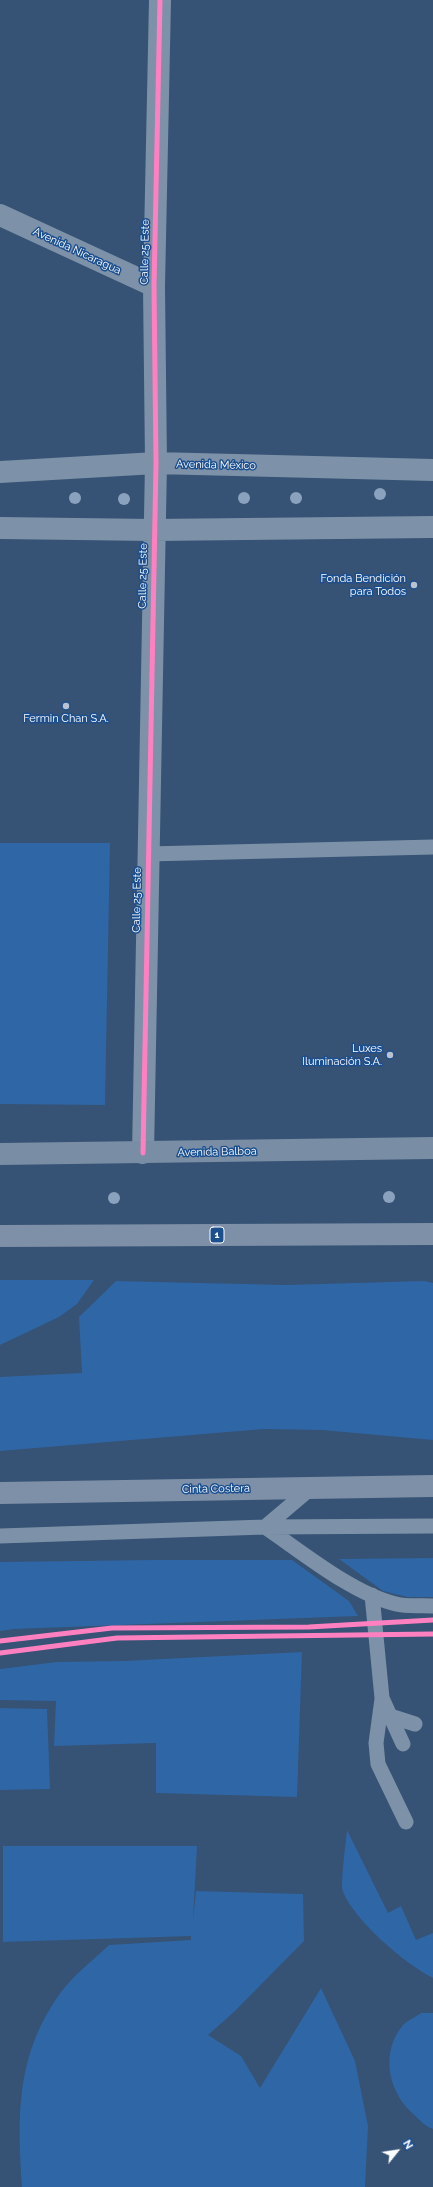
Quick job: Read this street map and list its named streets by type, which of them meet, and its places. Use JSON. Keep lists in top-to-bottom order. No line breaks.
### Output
{"streets":{"highway":["1","Cinta Costera"],"main road":["Avenida Balboa"],"street":["Avenida Nicaragua","Calle 25 Este","Avenida México"]},"crossings":[["Avenida Nicaragua","Calle 25 Este"],["Calle 25 Este","Avenida México"],["Calle 25 Este","Avenida Balboa"]],"places":["Fonda Bendición para Todos","Fermin Chan S.A.","Luxes Iluminación S.A."],"north":"top right"}
